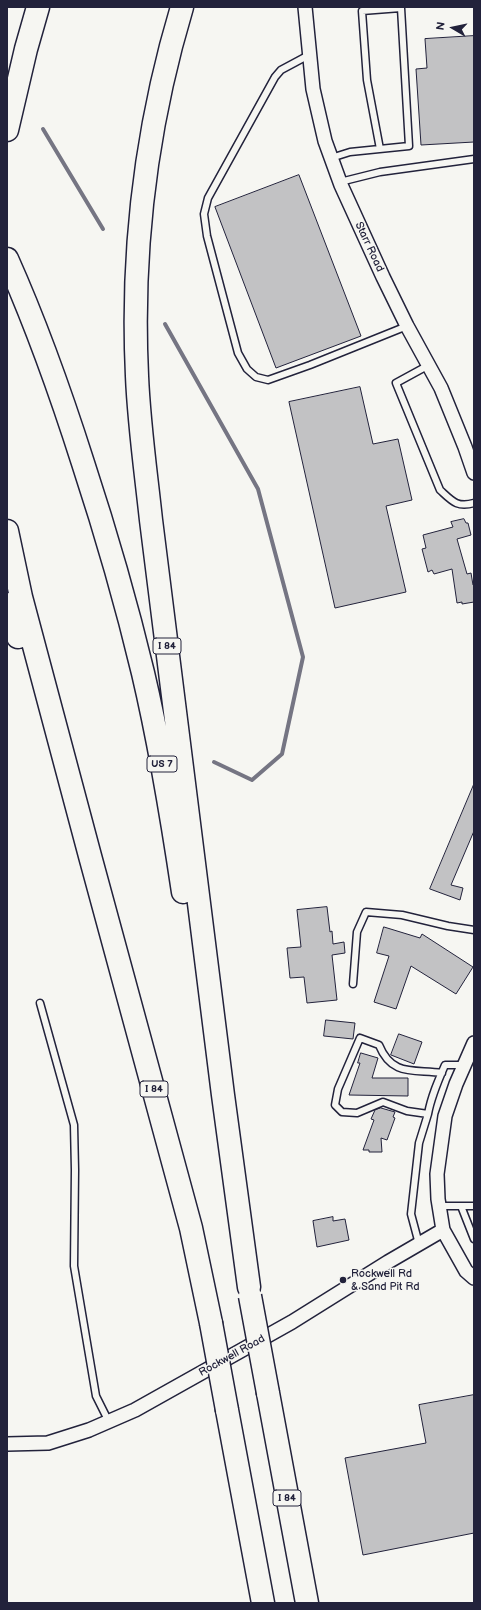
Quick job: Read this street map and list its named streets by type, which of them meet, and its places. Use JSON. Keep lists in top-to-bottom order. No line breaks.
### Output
{"streets":{"highway":["I 84","US 7"],"street":["Starr Road","Rockwell Road"]},"crossings":[["I 84","US 7"]],"places":["Rockwell Rd & Sand Pit Rd"],"north":"left"}
